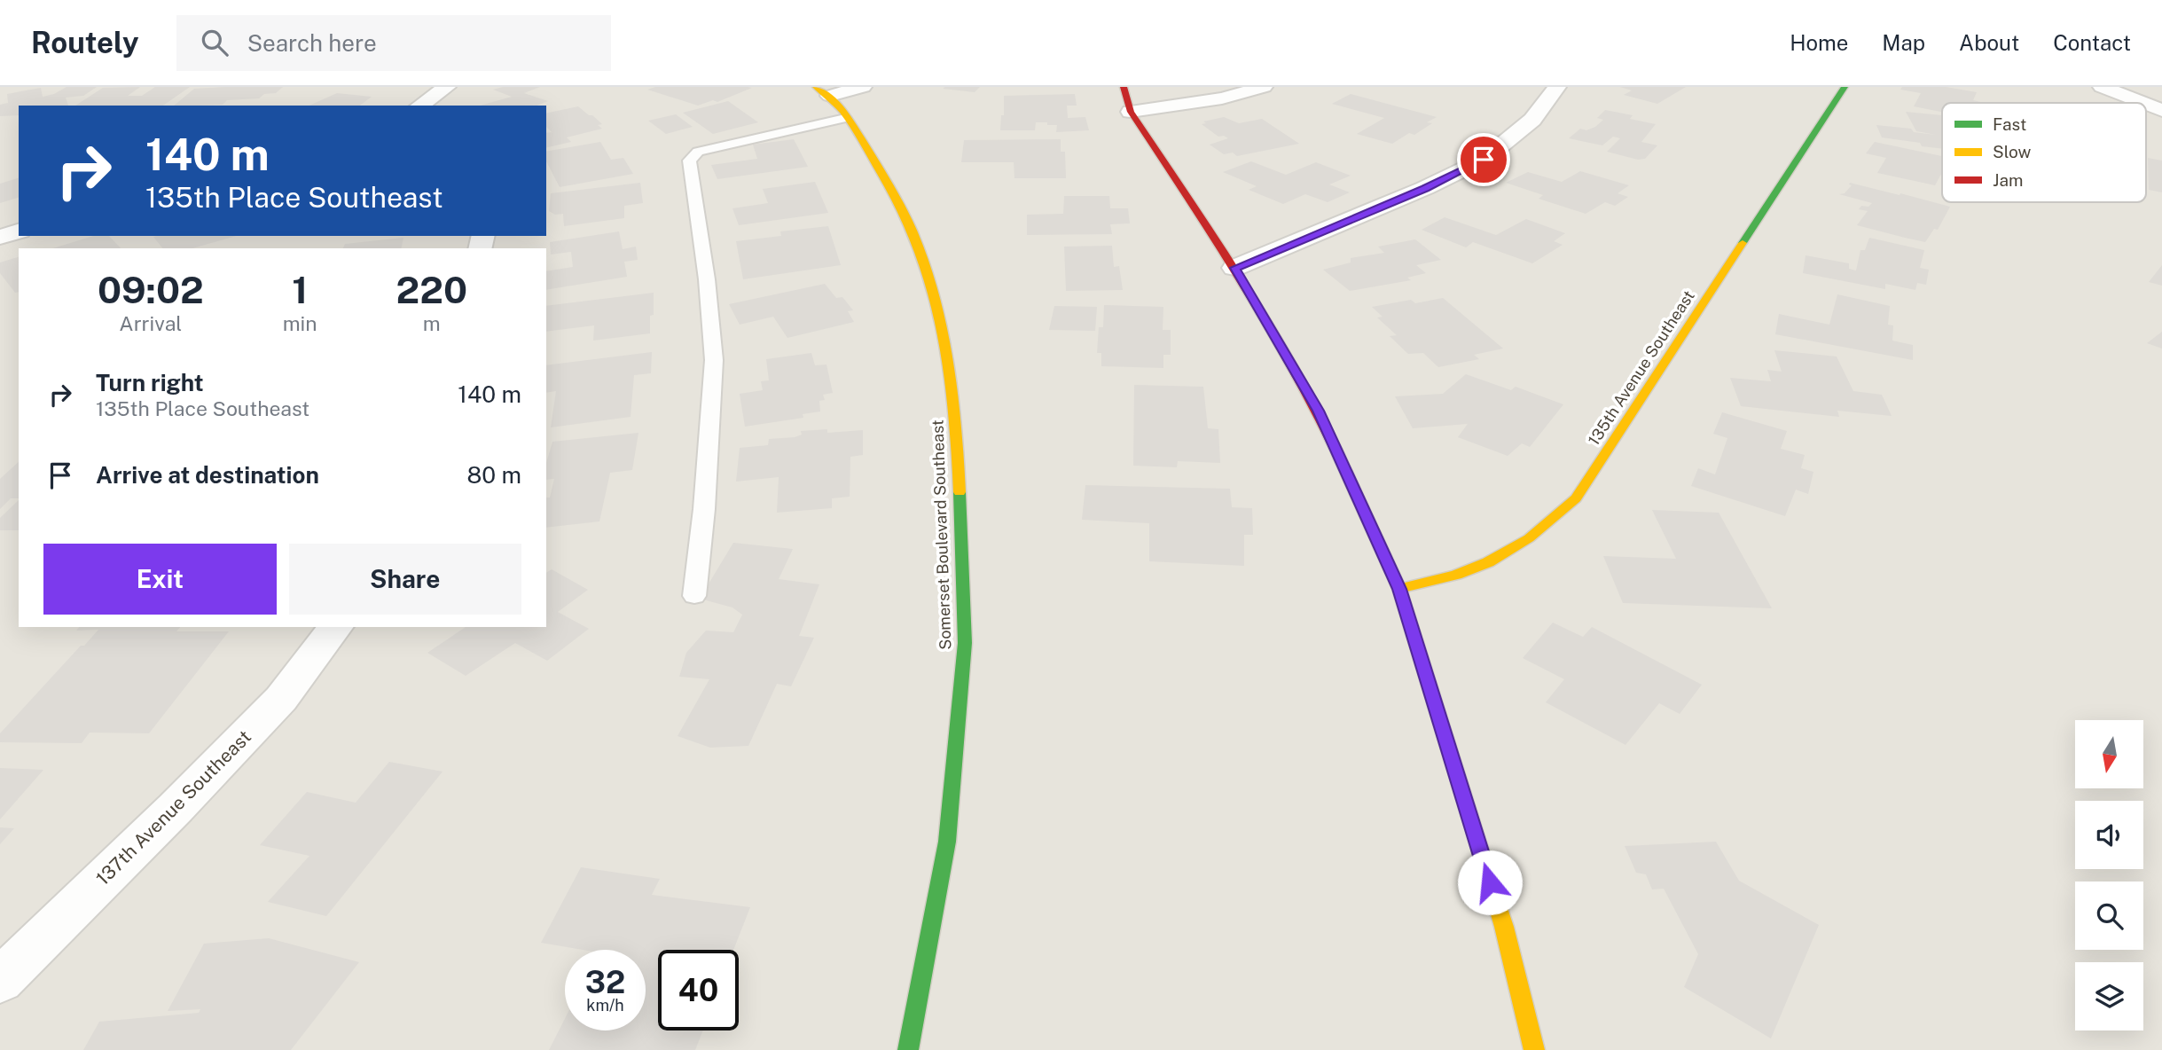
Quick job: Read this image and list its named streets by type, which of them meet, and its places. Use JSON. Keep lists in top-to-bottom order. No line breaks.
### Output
{"streets":{"street":["135th Avenue Southeast","Somerset Boulevard Southeast","137th Avenue Southeast"]},"legend":["Fast","Slow","Jam"],"north":"bottom","page":{"header":"Routely","search":"Search here","nav":["Home","Map","About","Contact"],"turn":["140 m","135th Place Southeast"],"eta":["09:02","Arrival","1","min","220","m"],"list":[{"name":"Turn right","note":"135th Place Southeast","value":"140 m"},{"name":"Arrive at destination","value":"80 m"}],"buttons":["Exit","Share"],"speed":"32 km/h","limit":"40"}}
